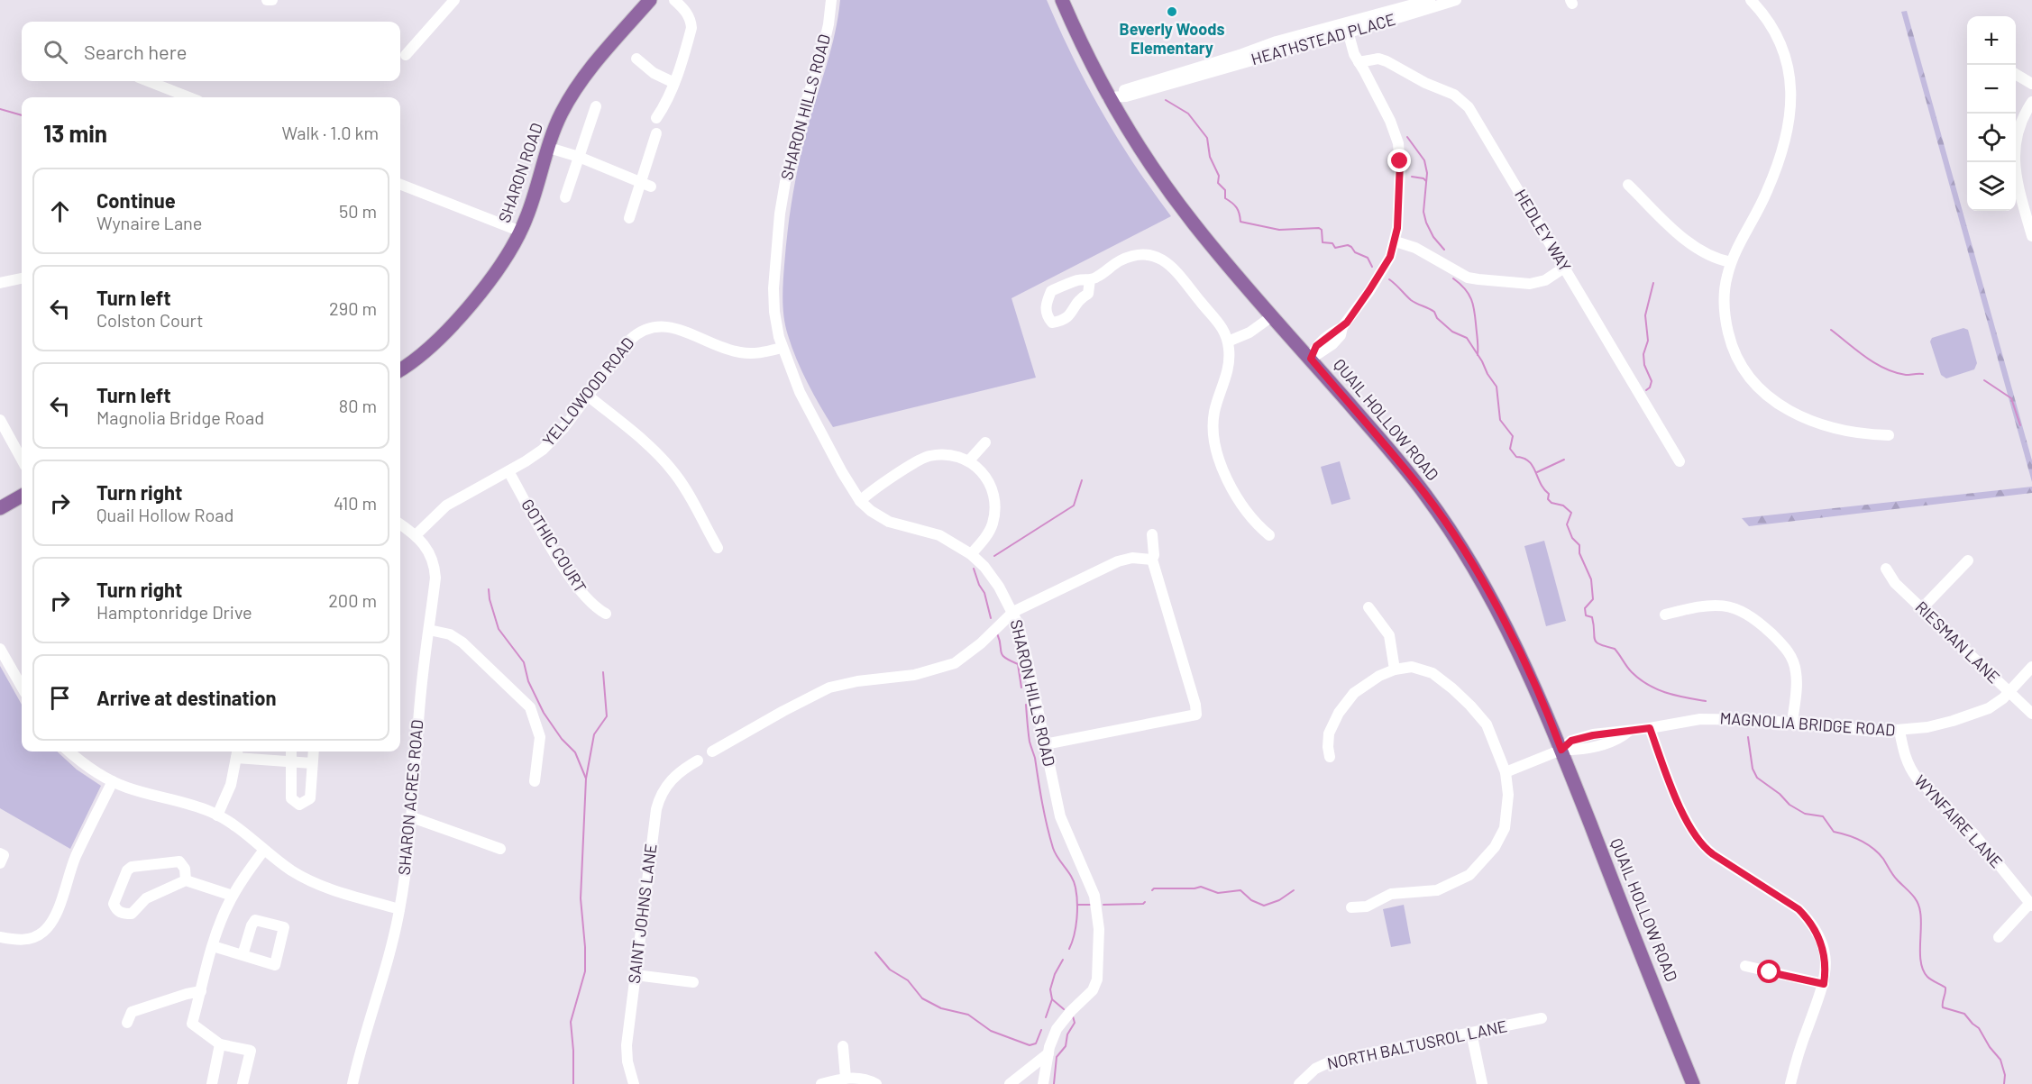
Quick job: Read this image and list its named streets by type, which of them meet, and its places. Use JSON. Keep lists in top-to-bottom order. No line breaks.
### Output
{"streets":{"main road":["SHARON ROAD","QUAIL HOLLOW ROAD"],"street":["HEATHSTEAD PLACE","SHARON HILLS ROAD","HEDLEY WAY","YELLOWOOD ROAD","GOTHIC COURT","RIESMAN LANE","MAGNOLIA BRIDGE ROAD","SHARON ACRES ROAD","WYNFAIRE LANE","SAINT JOHNS LANE","NORTH BALTUSROL LANE"]},"crossings":[["HEATHSTEAD PLACE","QUAIL HOLLOW ROAD"],["SHARON HILLS ROAD","YELLOWOOD ROAD"],["YELLOWOOD ROAD","GOTHIC COURT"],["YELLOWOOD ROAD","SHARON ACRES ROAD"],["QUAIL HOLLOW ROAD","MAGNOLIA BRIDGE ROAD"],["RIESMAN LANE","MAGNOLIA BRIDGE ROAD"],["MAGNOLIA BRIDGE ROAD","WYNFAIRE LANE"]],"places":["Beverly Woods Elementary"],"page":{"map_buttons":["+","−"],"search":"Search here","heading":["13 min","Walk · 1.0 km"],"list":[["Continue","Wynaire Lane","50 m"],["Turn left","Colston Court","290 m"],["Turn left","Magnolia Bridge Road","80 m"],["Turn right","Quail Hollow Road","410 m"],["Turn right","Hamptonridge Drive","200 m"],"Arrive at destination"]}}
